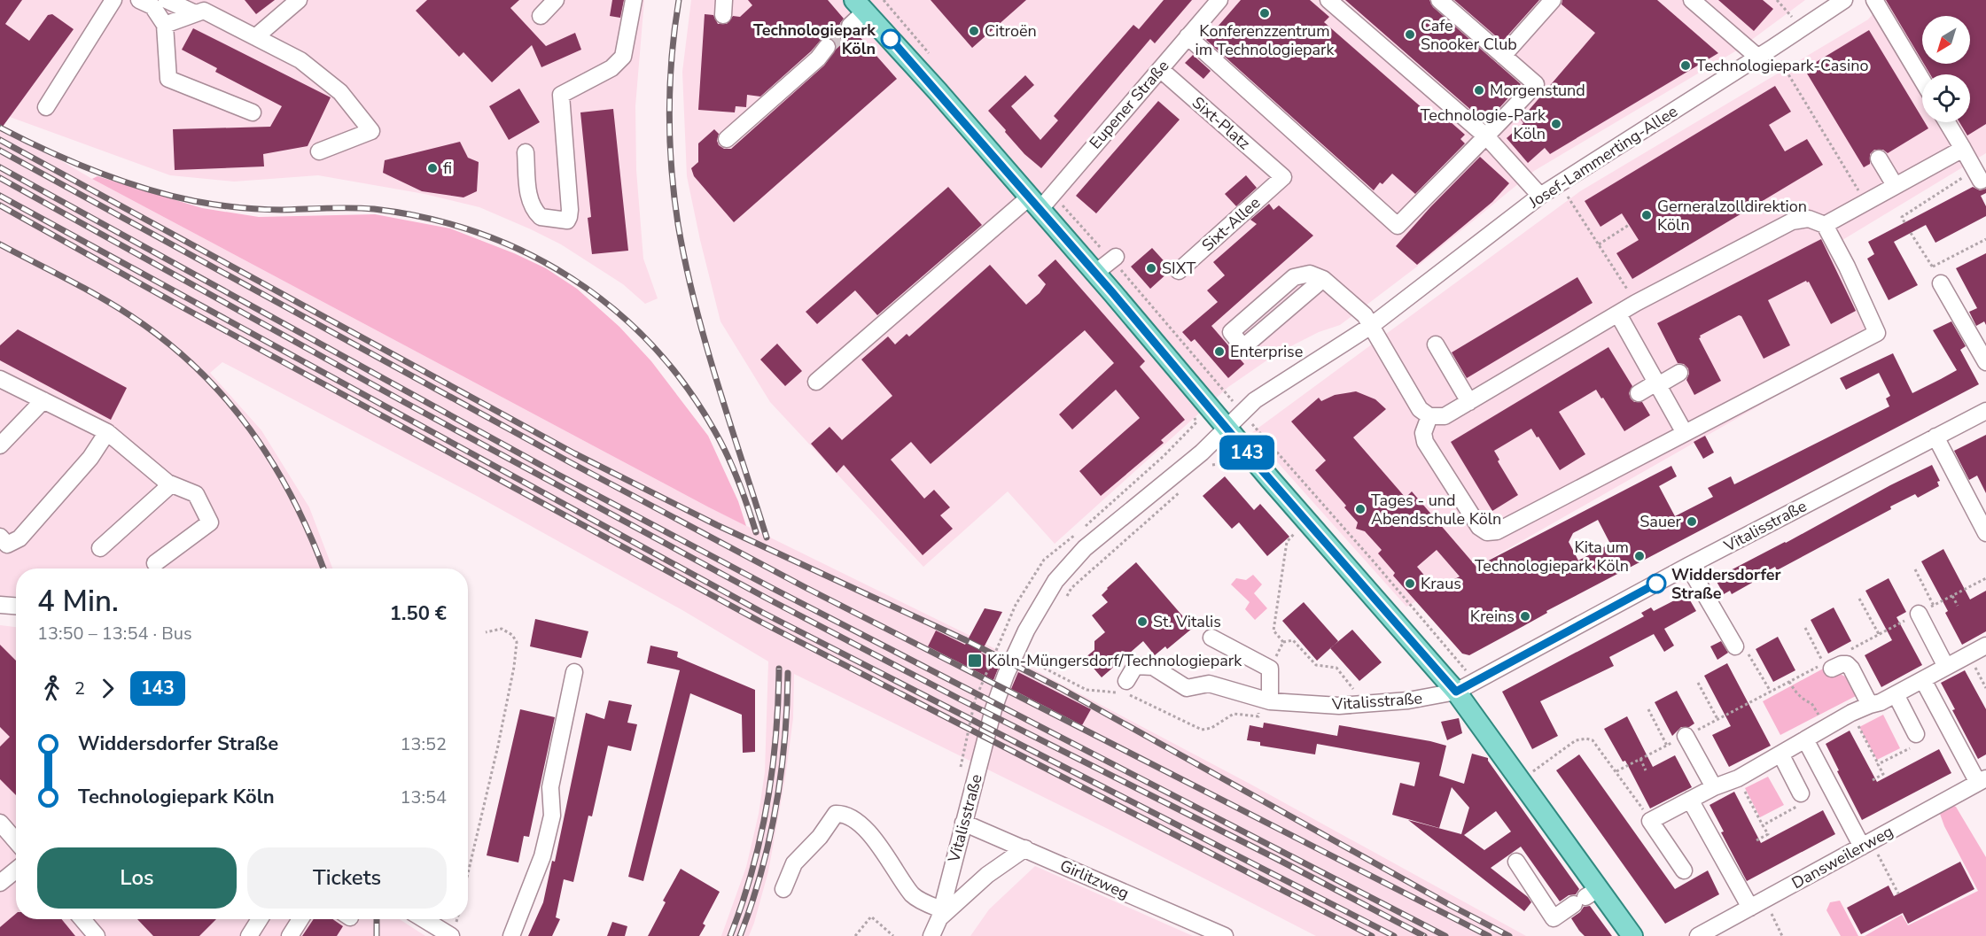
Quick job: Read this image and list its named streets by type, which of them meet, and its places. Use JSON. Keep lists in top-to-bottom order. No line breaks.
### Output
{"streets":{"street":["Eupener Straße","Sixt-Platz","Josef-Lammerting-Allee","Sixt-Allee","Vitalisstraße","Dansweilerweg","Girlitzweg"]},"crossings":[["Eupener Straße","Sixt-Platz"],["Sixt-Platz","Sixt-Allee"],["Josef-Lammerting-Allee","Vitalisstraße"],["Vitalisstraße","Girlitzweg"]],"places":{"other":["Konferenzzentrum im Technologiepark","Citroën","Cafe Snooker Club","Technologiepark Köln","Technologiepark-Casino","Morgenstund","Technologie-Park Köln","fi","Gerneralzolldirektion Köln","SIXT","Enterprise","Tages - und Abendschule Köln","Sauer","Kita um Technologiepark Köln","Kraus","Widdersdorfer Straße","Kreins","St. Vitalis"],"transit":["Köln-Müngersdorf/Technologiepark"]},"lines":["bus line 143"],"north":"bottom left","page":{"on_map":"143","heading":["4 Min.","13:50 – 13:54 · Bus","1.50 €"],"legs":["2","143"],"list":[{"name":"Widdersdorfer Straße","value":"13:52"},{"name":"Technologiepark Köln","value":"13:54"}],"buttons":["Los","Tickets"]}}
